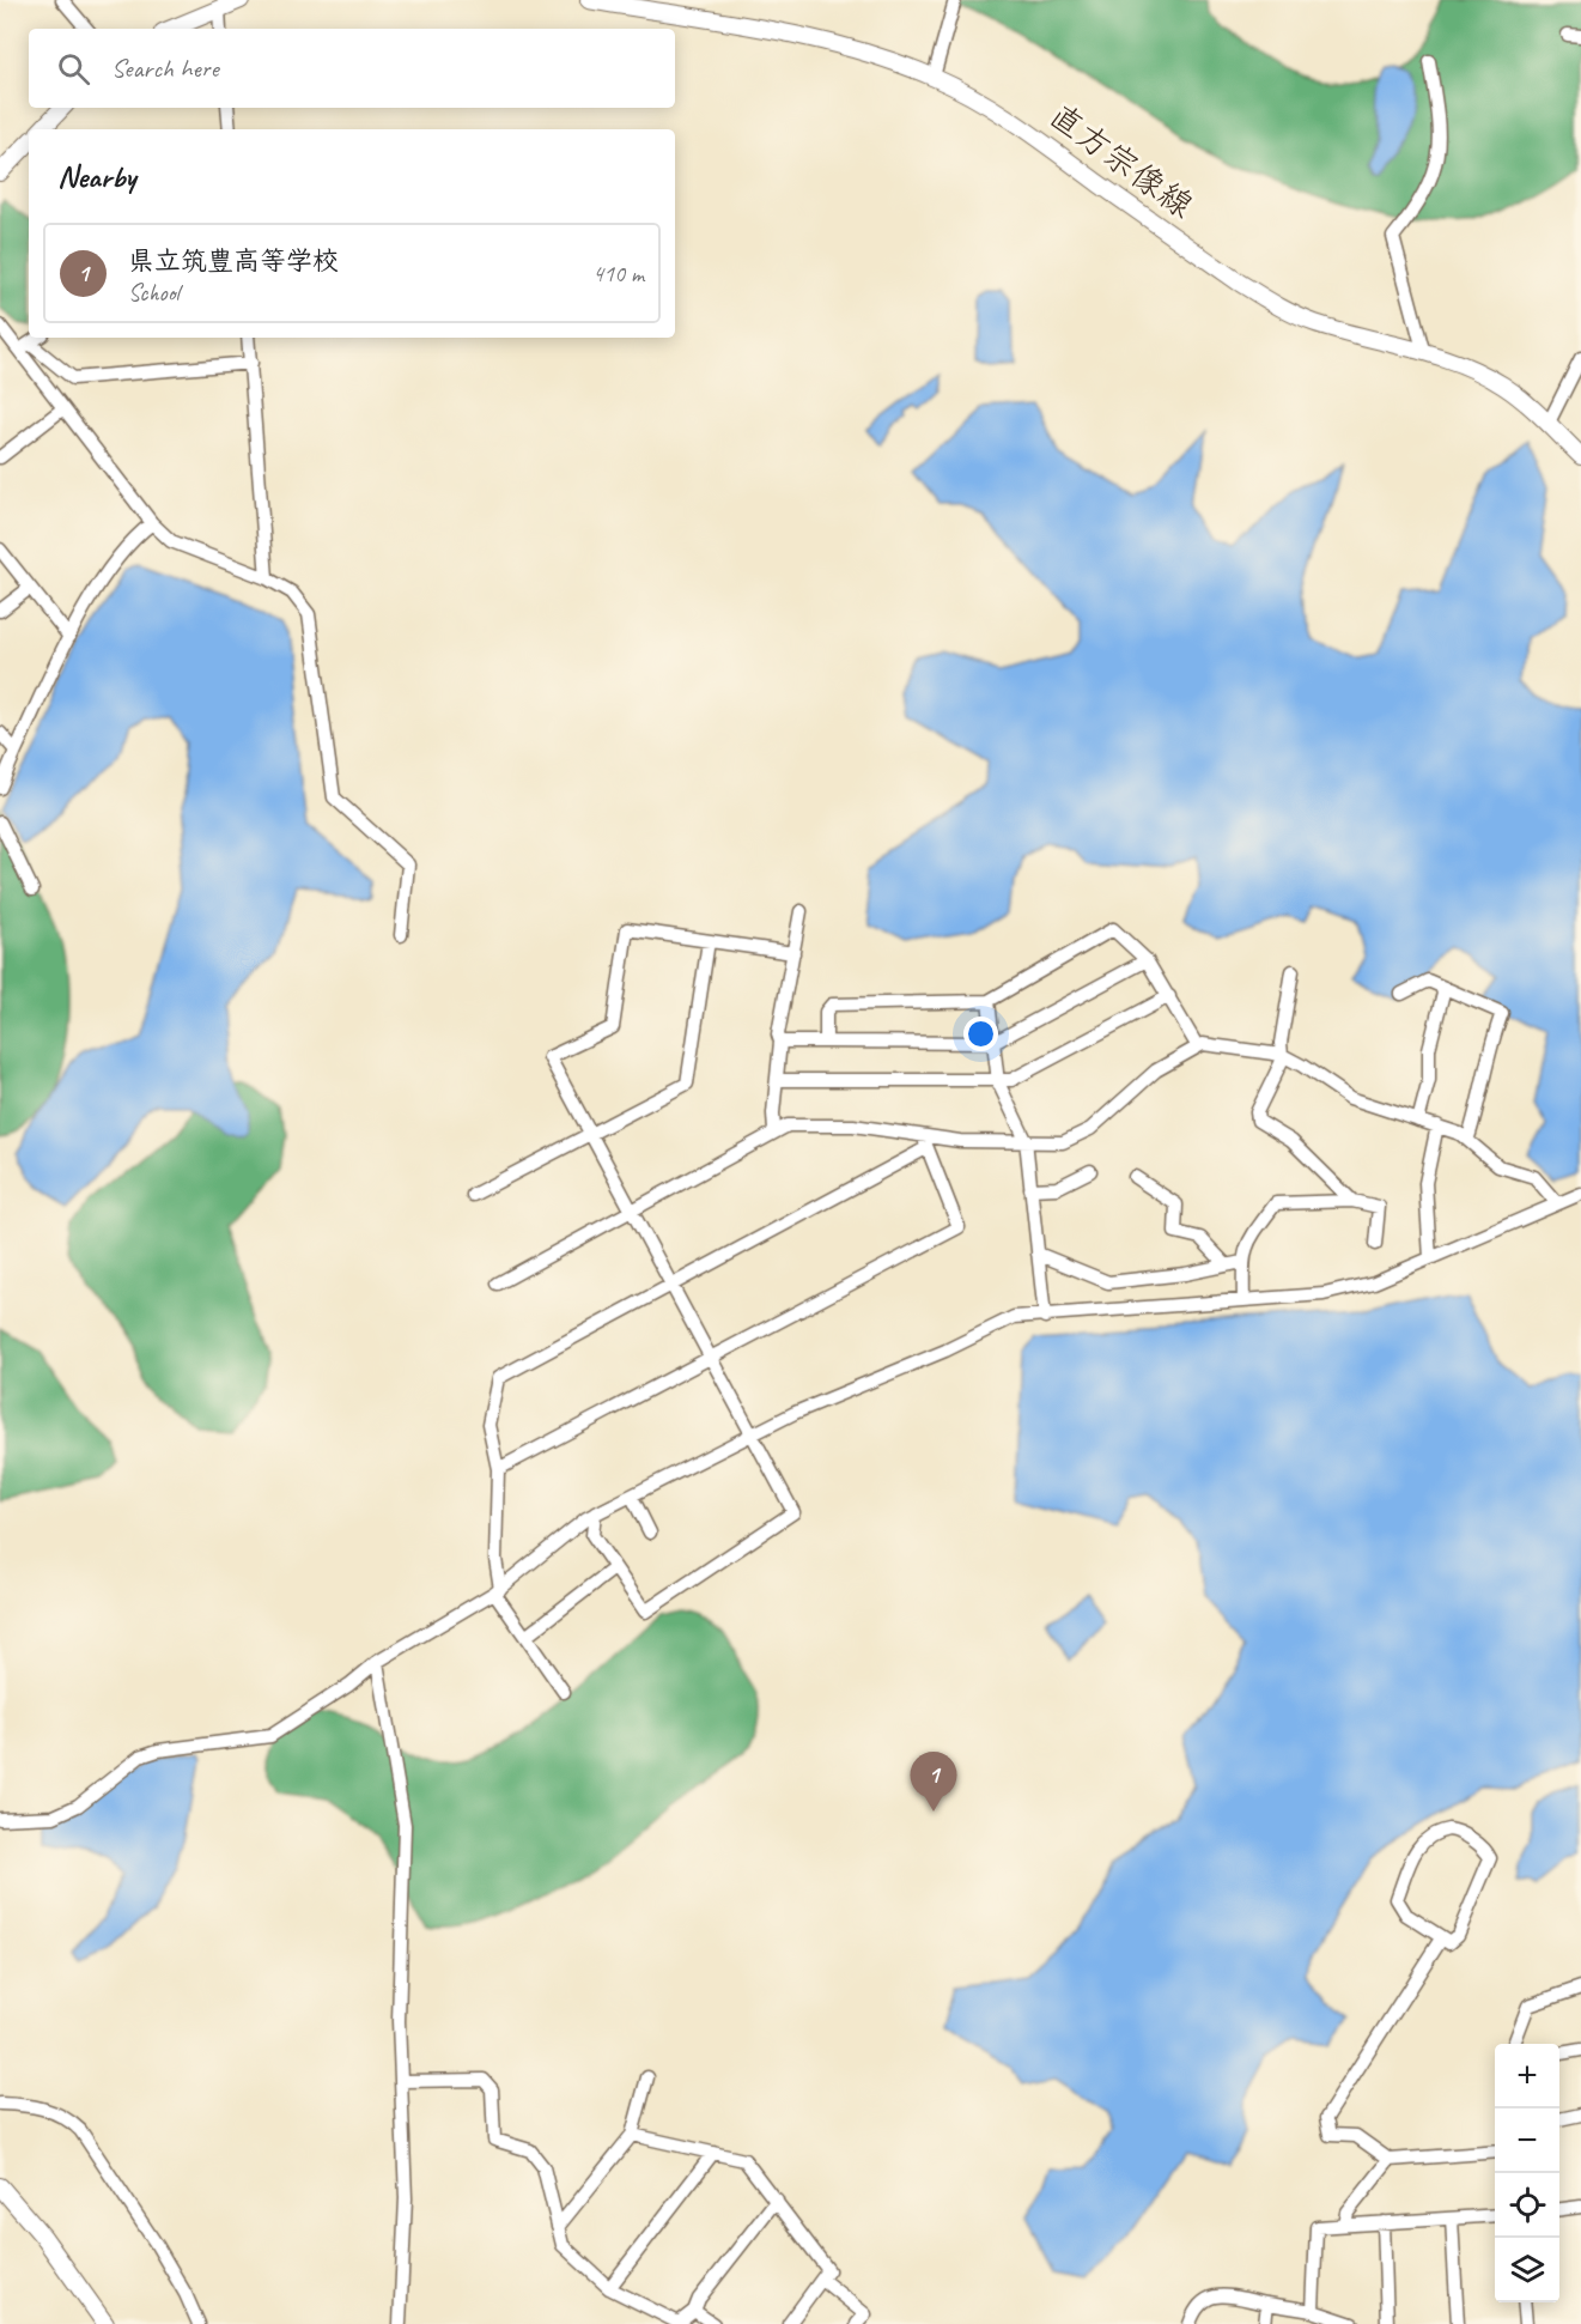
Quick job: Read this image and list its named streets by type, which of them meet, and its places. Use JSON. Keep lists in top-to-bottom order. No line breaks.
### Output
{"streets":{"main road":["直方宗像線"]},"page":{"search":"Search here","heading":"Nearby","list":[{"mark":"1","name":"県立筑豊高等学校","note":"School","value":"410 m"}],"pins":"1","map_buttons":["+","−"]}}
